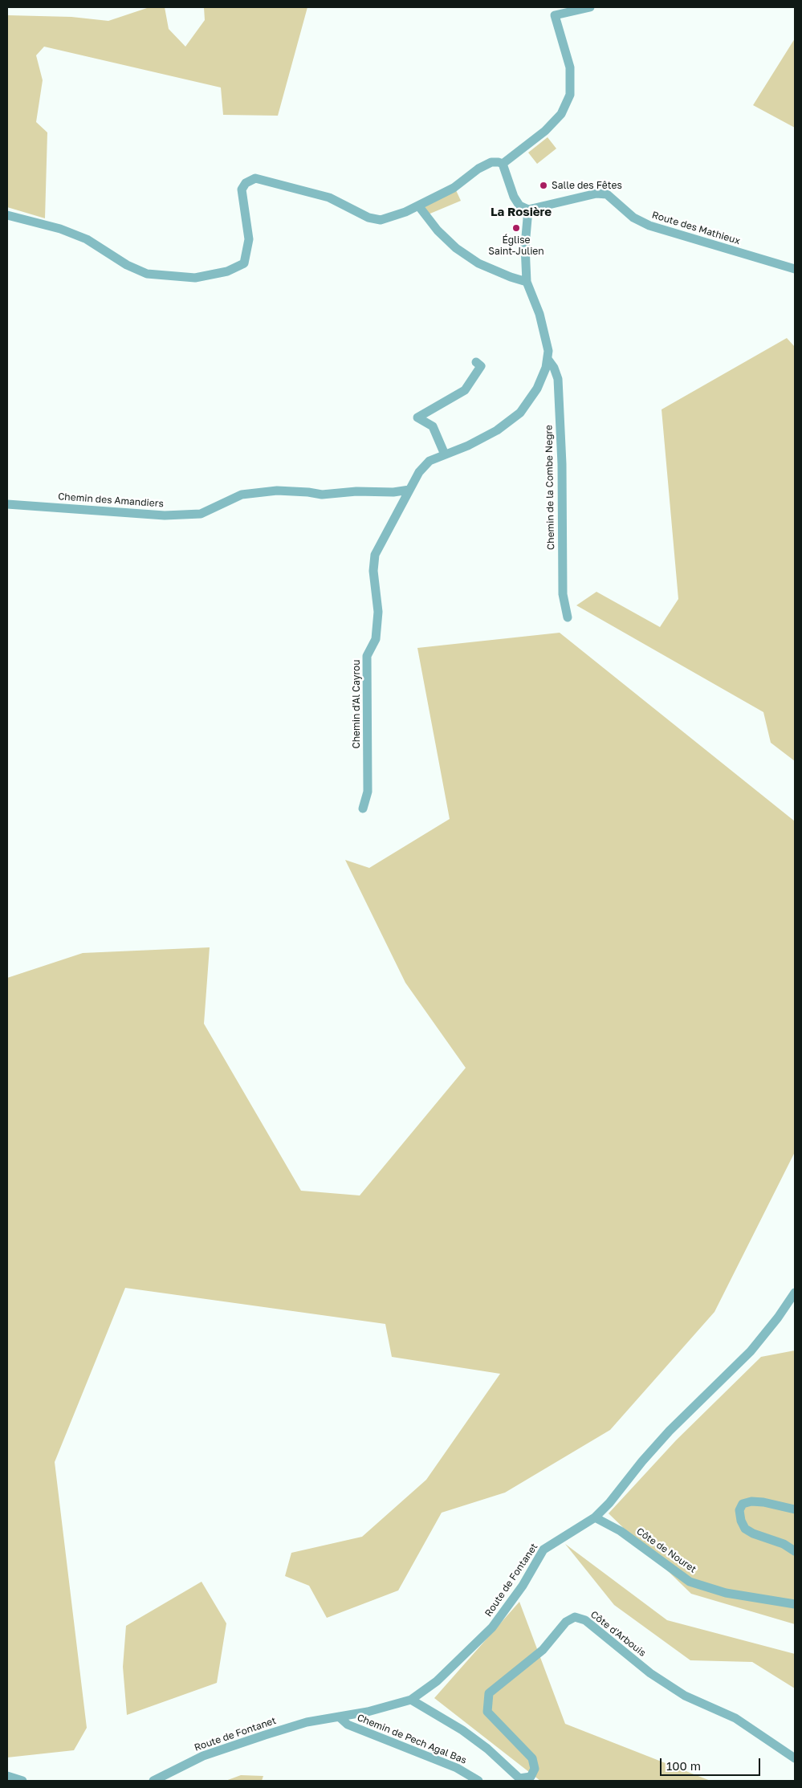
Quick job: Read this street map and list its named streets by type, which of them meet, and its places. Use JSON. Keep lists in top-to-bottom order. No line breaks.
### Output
{"streets":{"street":["Route des Mathieux","Chemin de la Combe Negre","Chemin des Amandiers","Chemin d'Al Cayrou","Côte de Nouret","Route de Fontanet","Côte d'Arbouis","Chemin de Pech Agal Bas"]},"crossings":[["Chemin des Amandiers","Chemin d'Al Cayrou"],["Côte de Nouret","Route de Fontanet"],["Route de Fontanet","Côte d'Arbouis"],["Route de Fontanet","Chemin de Pech Agal Bas"]],"districts":["La Rosière"],"places":["Salle des Fêtes","Église Saint-Julien"],"scale_bar":"100 m"}
